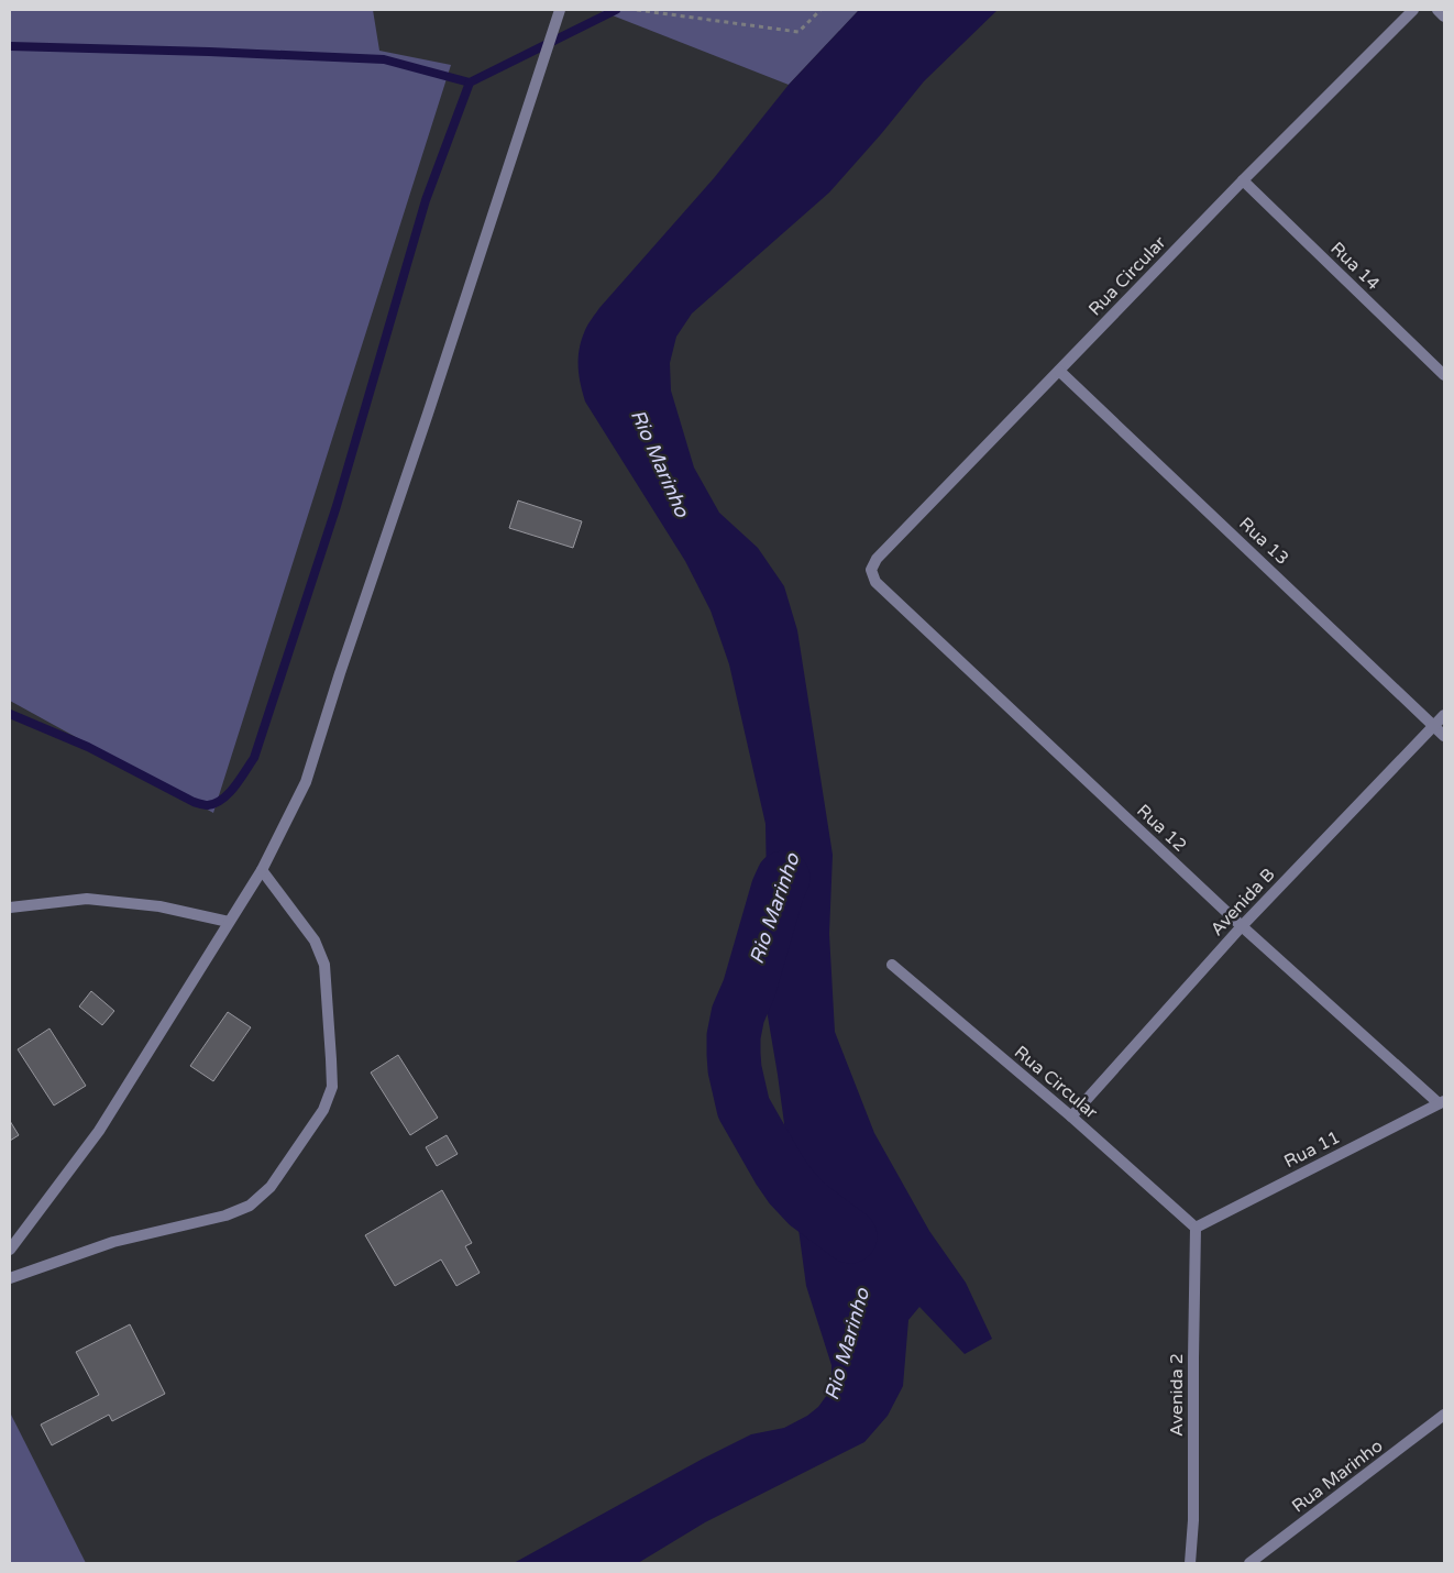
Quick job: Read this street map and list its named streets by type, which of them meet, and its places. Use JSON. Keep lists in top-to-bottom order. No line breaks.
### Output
{"streets":{"street":["Rua 14","Rua Circular","Rua 13","Rua 12","Avenida B","Rua 11","Avenida 2","Rua Marinho"]},"crossings":[["Rua 14","Rua Circular"],["Rua Circular","Rua 13"],["Rua Circular","Rua 12"],["Rua Circular","Avenida B"],["Rua Circular","Rua 11"],["Rua Circular","Avenida 2"],["Rua 13","Avenida B"],["Rua 12","Avenida B"],["Rua 12","Rua 11"],["Rua 11","Avenida 2"]],"water":["Rio Marinho"]}
